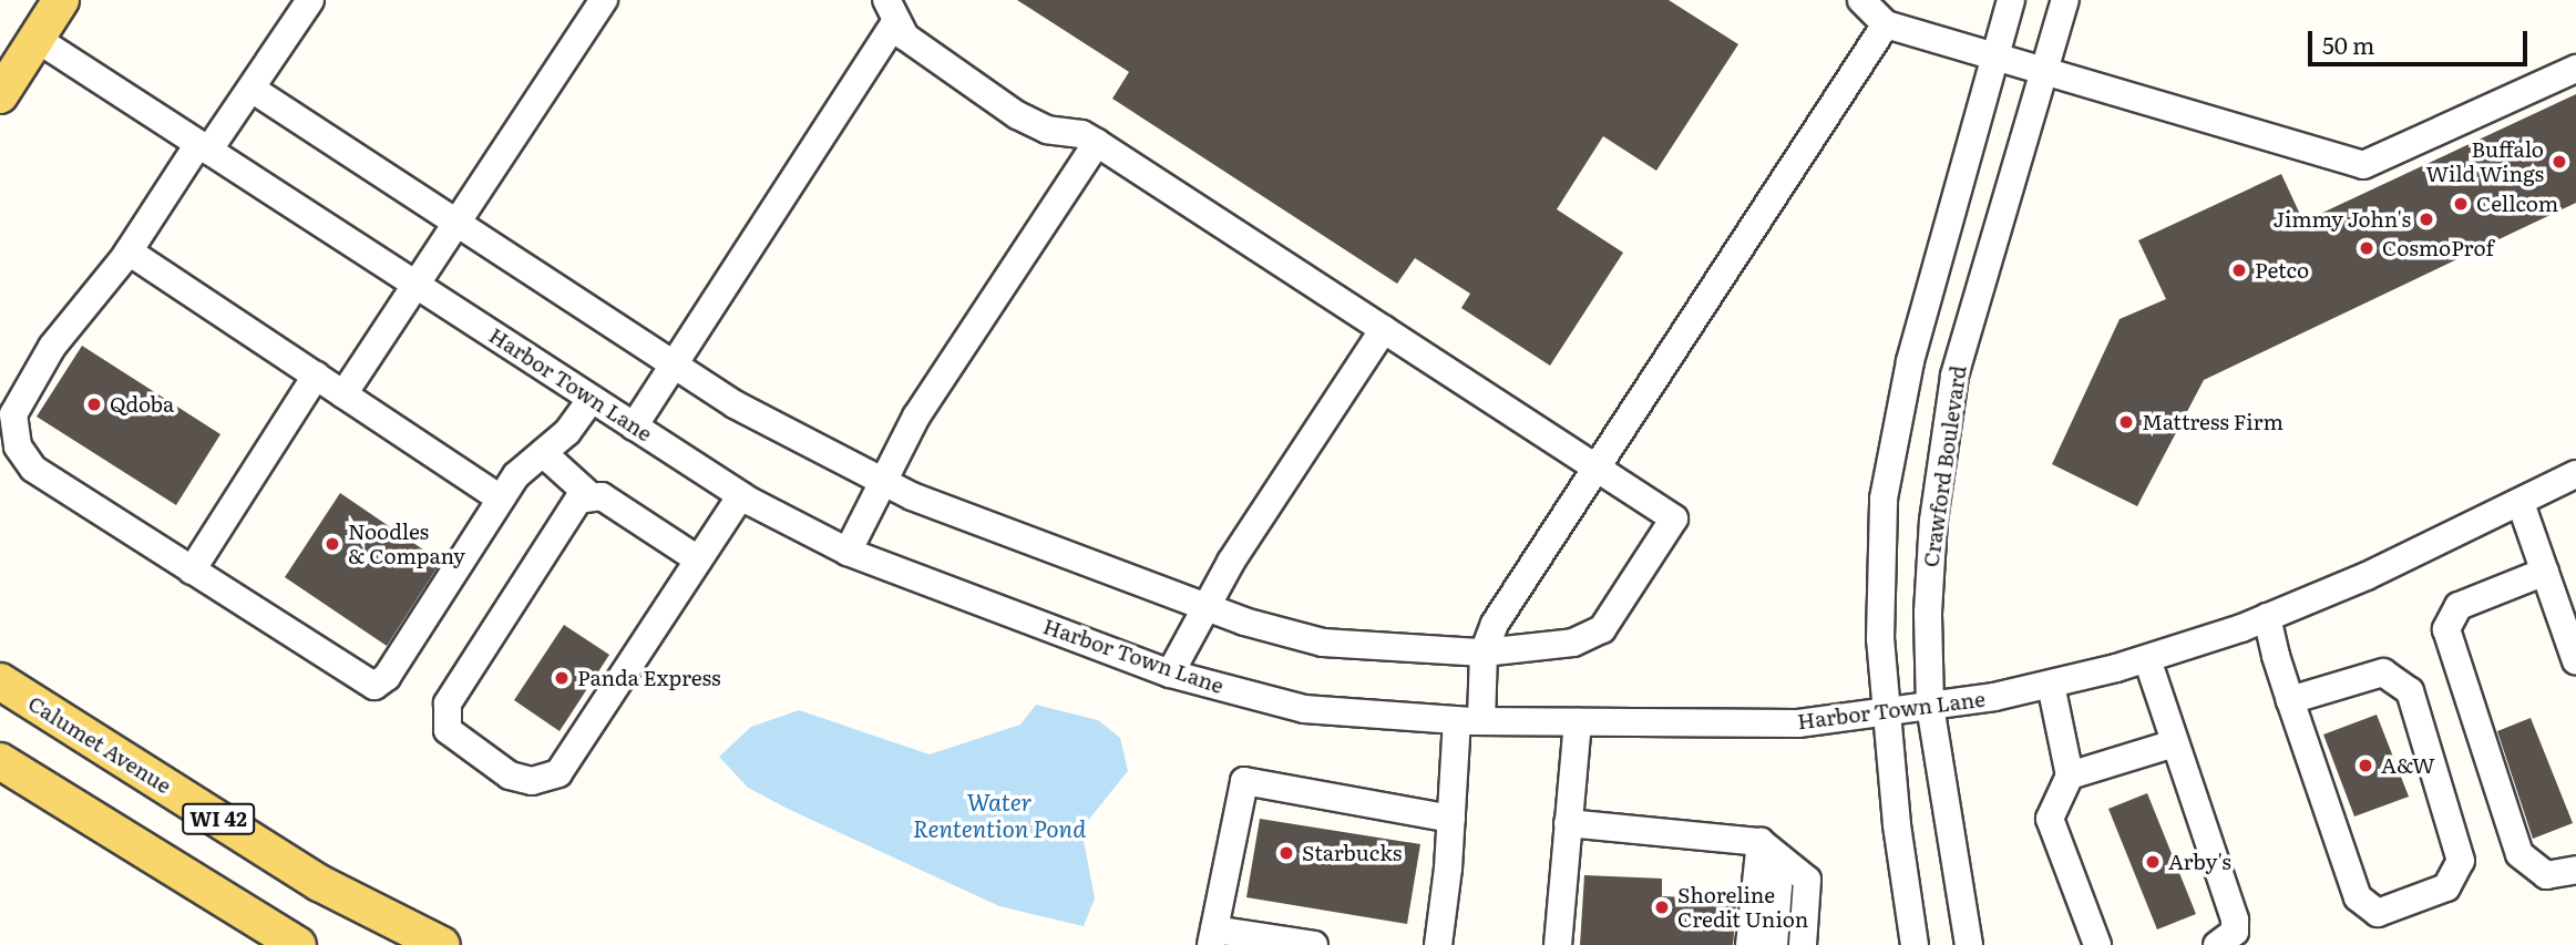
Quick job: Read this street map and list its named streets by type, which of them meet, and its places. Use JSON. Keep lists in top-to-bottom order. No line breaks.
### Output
{"streets":{"main road":["Calumet Avenue","WI 42"],"street":["Harbor Town Lane","Crawford Boulevard"]},"crossings":[["Harbor Town Lane","Crawford Boulevard"]],"water":["Water Rentention Pond"],"places":["Buffalo Wild Wings","Cellcom","Jimmy John's","CosmoProf","Petco","Qdoba","Mattress Firm","Noodles & Company","Panda Express","A&W","Starbucks","Arby's","Shoreline Credit Union"],"scale_bar":"50 m"}
